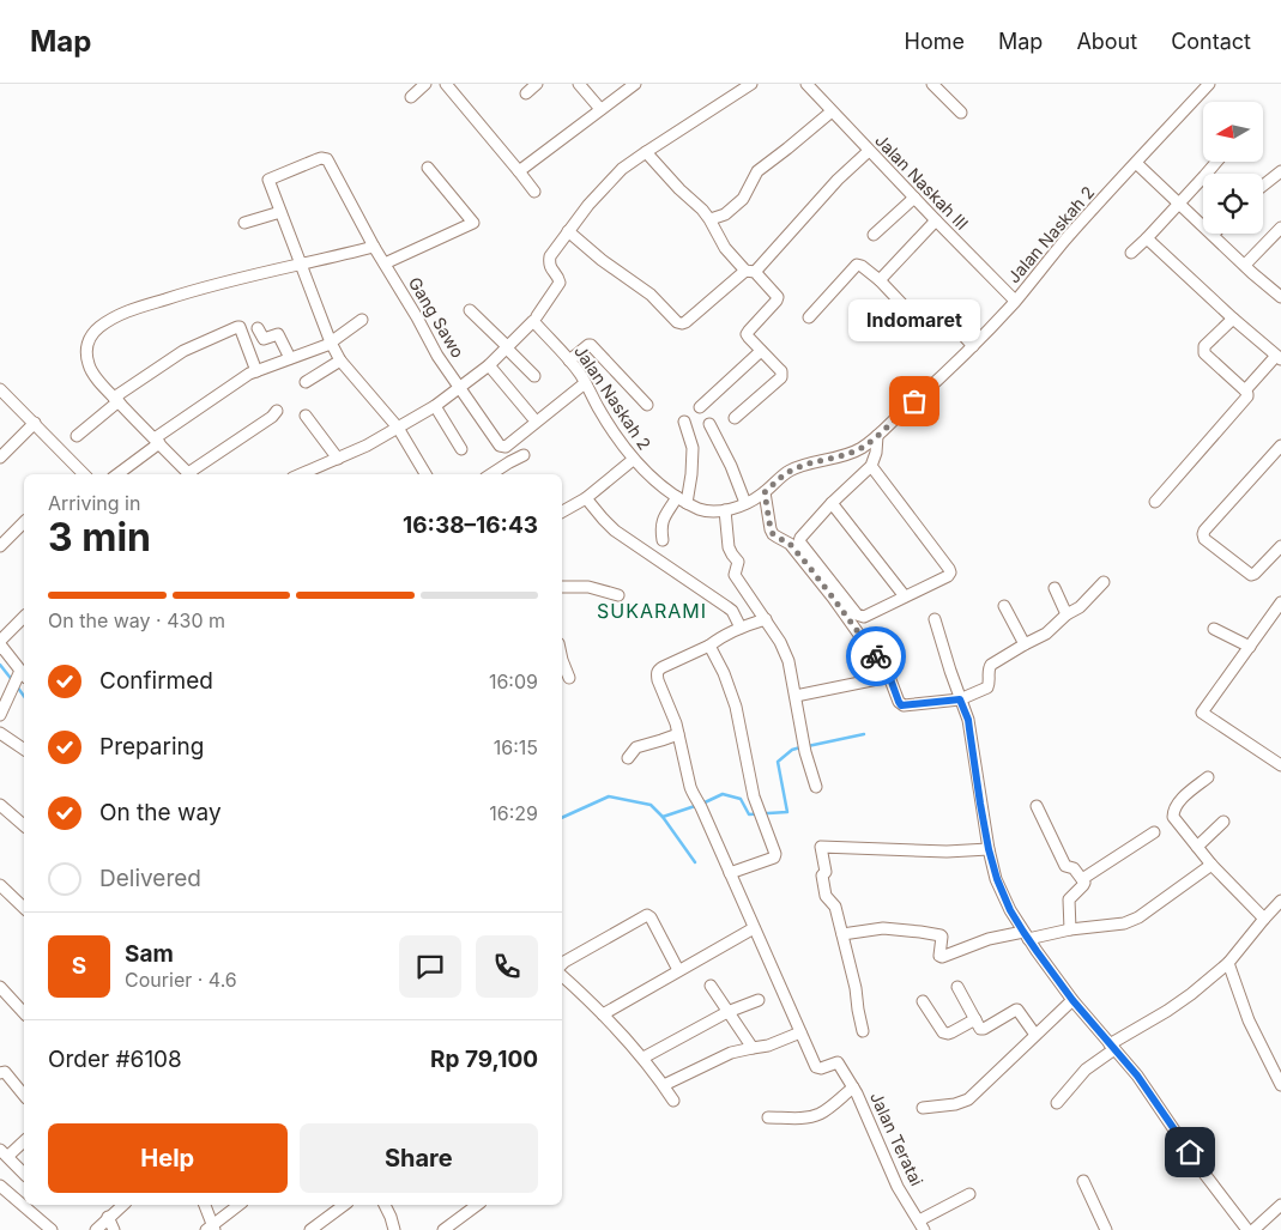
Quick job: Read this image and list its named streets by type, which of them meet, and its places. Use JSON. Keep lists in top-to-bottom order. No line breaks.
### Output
{"streets":{"street":["Jalan Naskah III","Jalan Naskah 2","Gang Sawo","Jalan Teratai"]},"crossings":[["Jalan Naskah III","Jalan Naskah 2"],["Jalan Naskah 2","Gang Sawo"]],"districts":["SUKARAMI"],"places":["Indomaret"],"north":"left","page":{"header":"Map","nav":["Home","Map","About","Contact"],"bubble":"Indomaret","heading":["3 min","Arriving in","16:38–16:43"],"panel":["Sam","Courier · 4.6","Order #6108","Rp 79,100"],"bar":"On the way · 430 m","list":[["Confirmed","16:09"],["Preparing","16:15"],["On the way","16:29"],"Delivered"],"round":"S","buttons":["Help","Share"]}}
